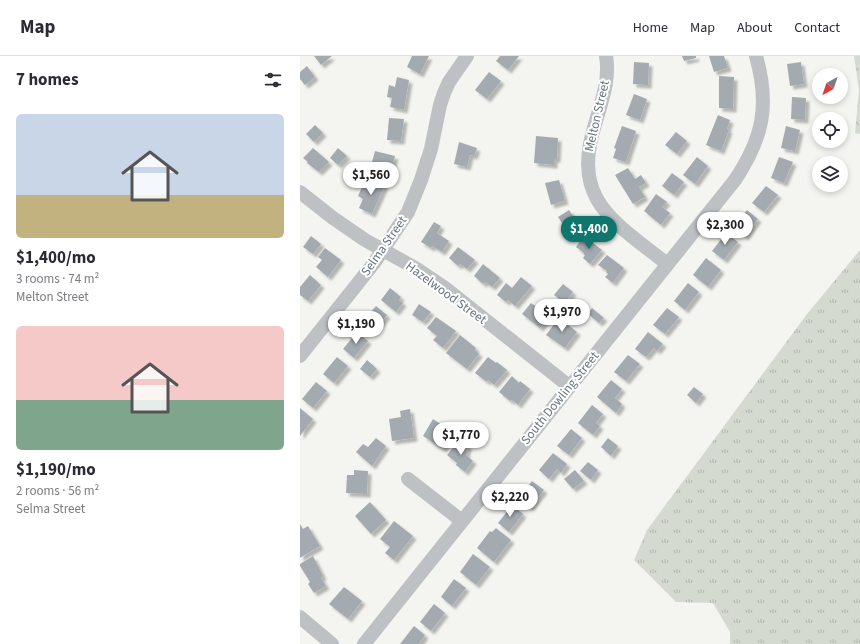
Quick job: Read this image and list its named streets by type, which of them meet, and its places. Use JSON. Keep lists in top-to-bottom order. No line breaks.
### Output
{"streets":{"street":["Melton Street","Selma Street","Hazelwood Street","South Dowling Street"]},"crossings":[["Melton Street","South Dowling Street"],["Selma Street","Hazelwood Street"],["Hazelwood Street","South Dowling Street"]],"north":"bottom left","page":{"header":"Map","nav":["Home","Map","About","Contact"],"heading":"7 homes","list":[{"name":"$1,400/mo","note":"3 rooms · 74 m² · Melton Street"},{"name":"$1,190/mo","note":"2 rooms · 56 m² · Selma Street"}],"price":["$1,560","$2,300","$1,400","$1,970","$1,190","$1,770","$2,220"]}}
